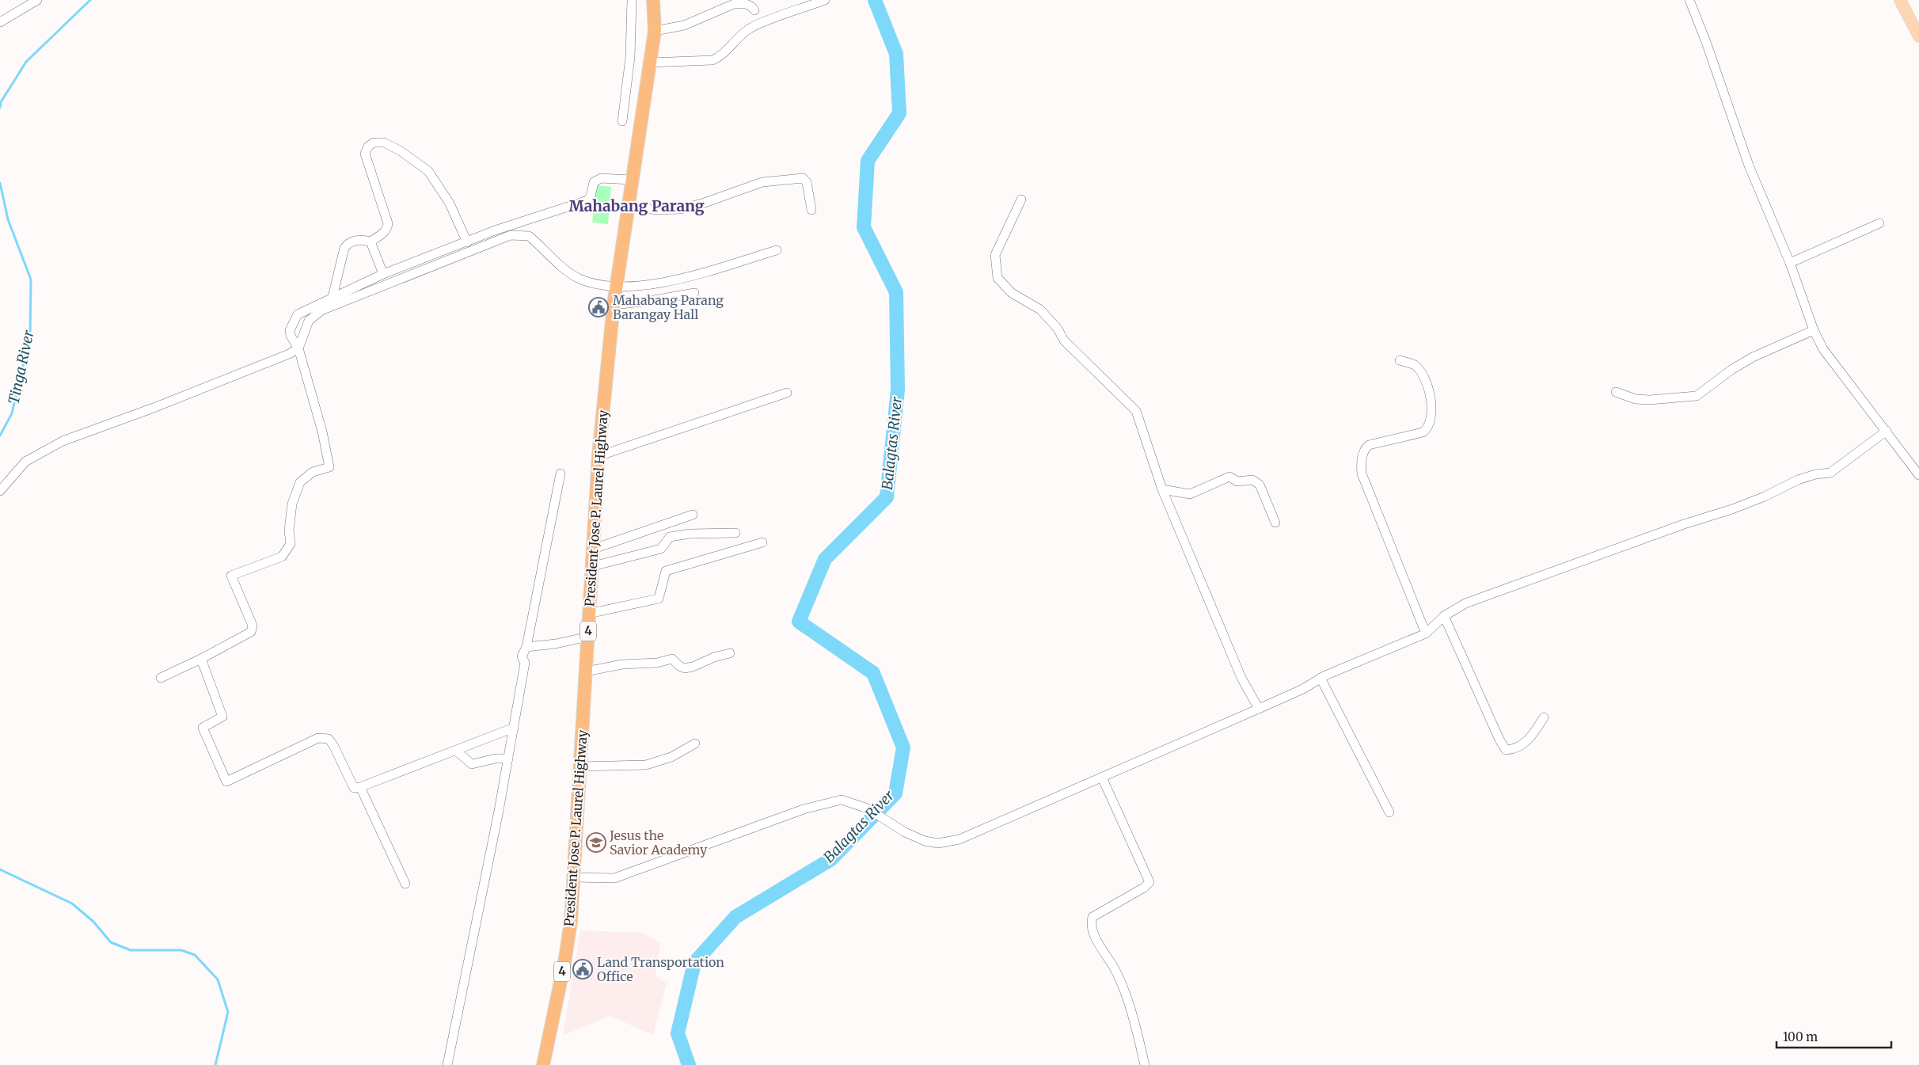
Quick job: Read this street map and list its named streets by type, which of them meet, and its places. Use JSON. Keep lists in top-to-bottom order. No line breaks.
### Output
{"streets":{"highway":["President Jose P. Laurel Highway","4"]},"districts":["Mahabang Parang"],"water":["Tinga River","Balagtas River"],"places":{"public building":["Mahabang Parang Barangay Hall","Land Transportation Office"],"school or university":["Jesus the Savior Academy"]},"scale_bar":"100 m"}
